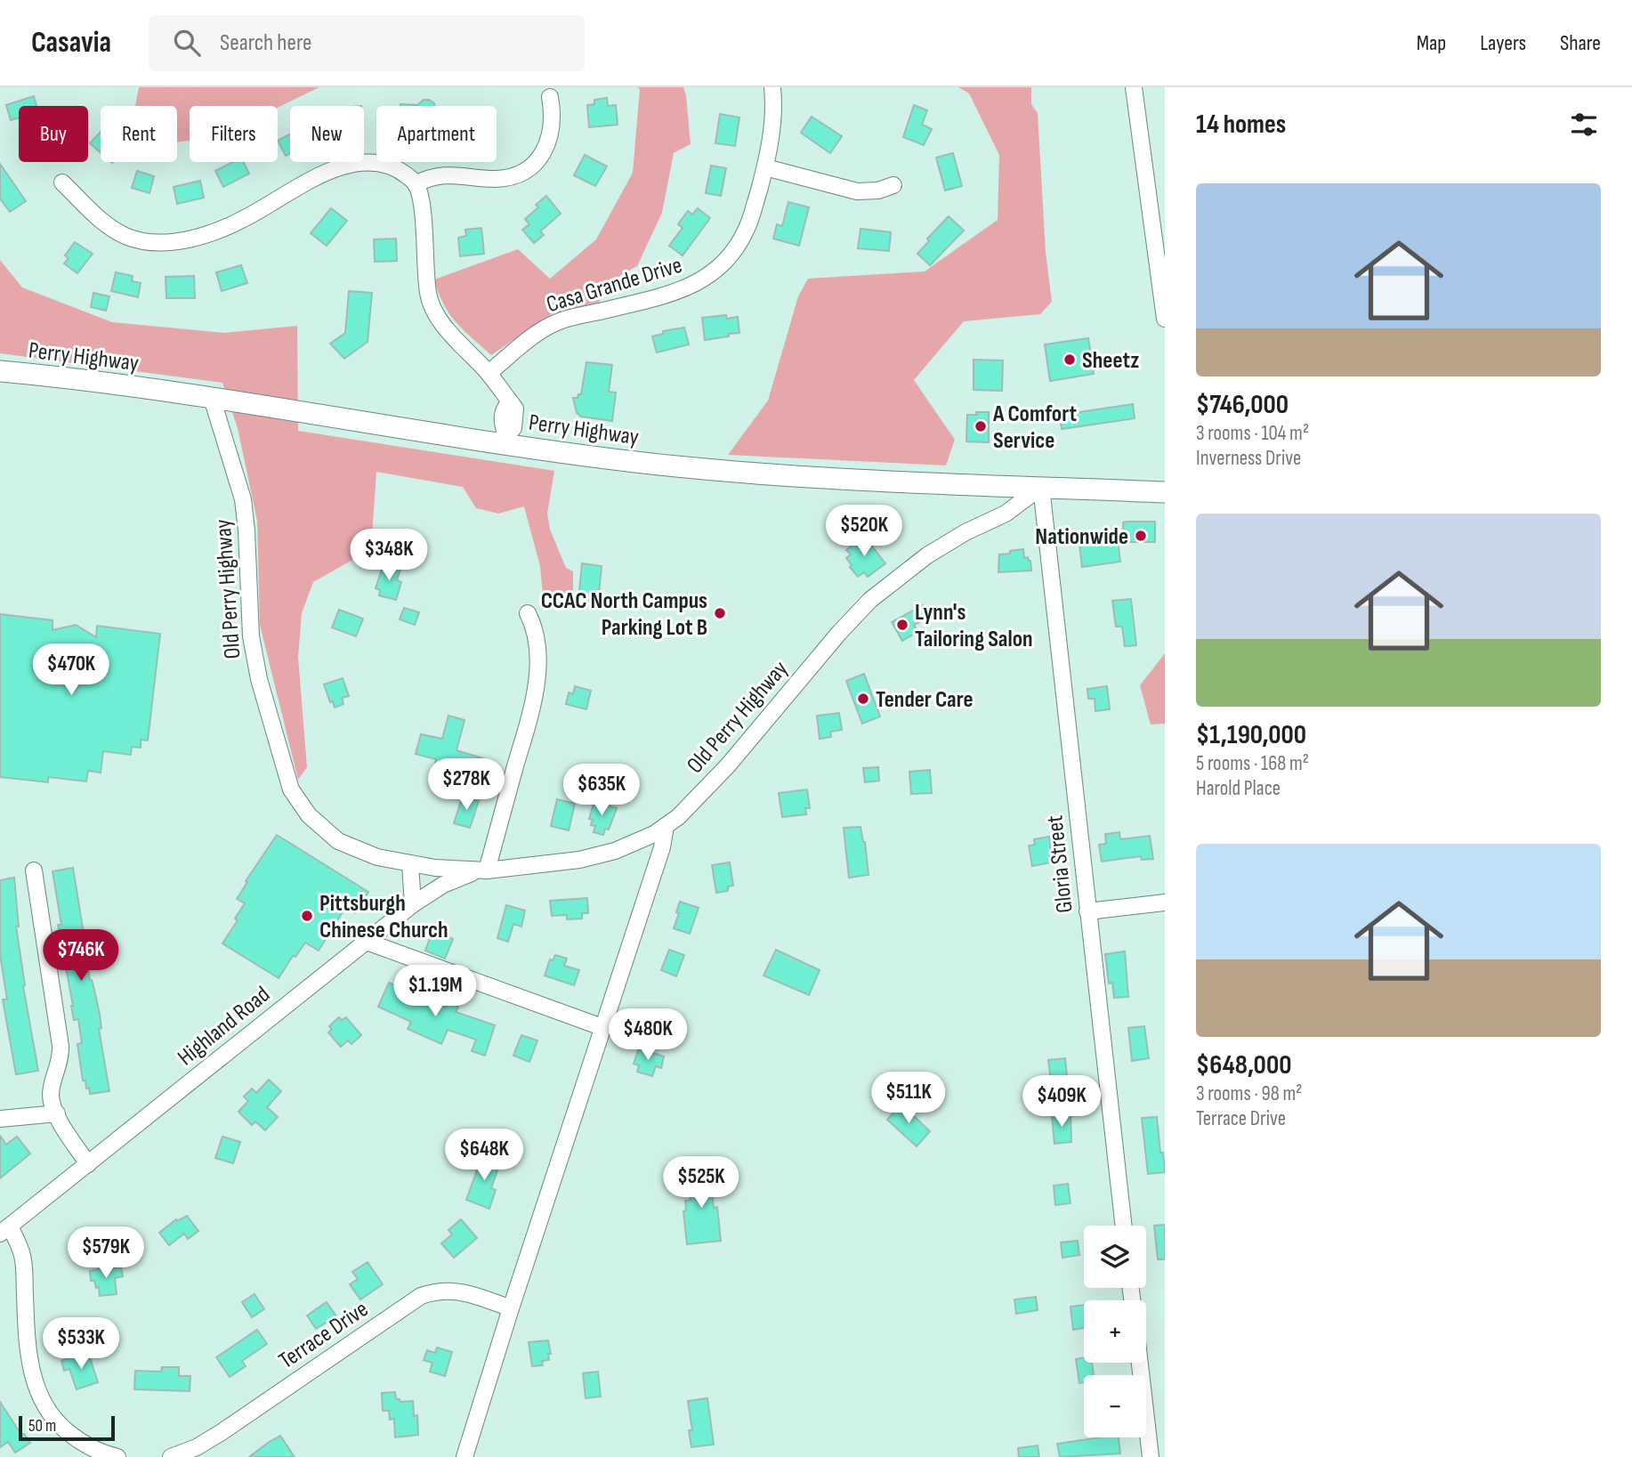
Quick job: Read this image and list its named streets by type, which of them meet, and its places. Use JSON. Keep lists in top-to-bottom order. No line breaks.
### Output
{"streets":{"main road":["Perry Highway"],"street":["Casa Grande Drive","Old Perry Highway","Gloria Street","Highland Road","Terrace Drive"]},"crossings":[["Perry Highway","Old Perry Highway"],["Perry Highway","Gloria Street"],["Old Perry Highway","Gloria Street"],["Old Perry Highway","Highland Road"]],"places":["Sheetz","A Comfort Service","Nationwide","CCAC North Campus Parking Lot B","Lynn's Tailoring Salon","Tender Care","Pittsburgh Chinese Church"],"scale_bar":"50 m","page":{"header":"Casavia","search":"Search here","nav":["Map","Layers","Share"],"heading":"14 homes","chip":["Buy","Rent","Filters","New","Apartment"],"list":[{"name":"$746,000","note":"3 rooms · 104 m² · Inverness Drive"},{"name":"$1,190,000","note":"5 rooms · 168 m² · Harold Place"},{"name":"$648,000","note":"3 rooms · 98 m² · Terrace Drive"}],"price":["$520K","$348K","$470K","$278K","$635K","$746K","$1.19M","$480K","$511K","$409K","$648K","$525K","$579K","$533K"],"map_buttons":["+","−"],"scale":"50 m"}}
